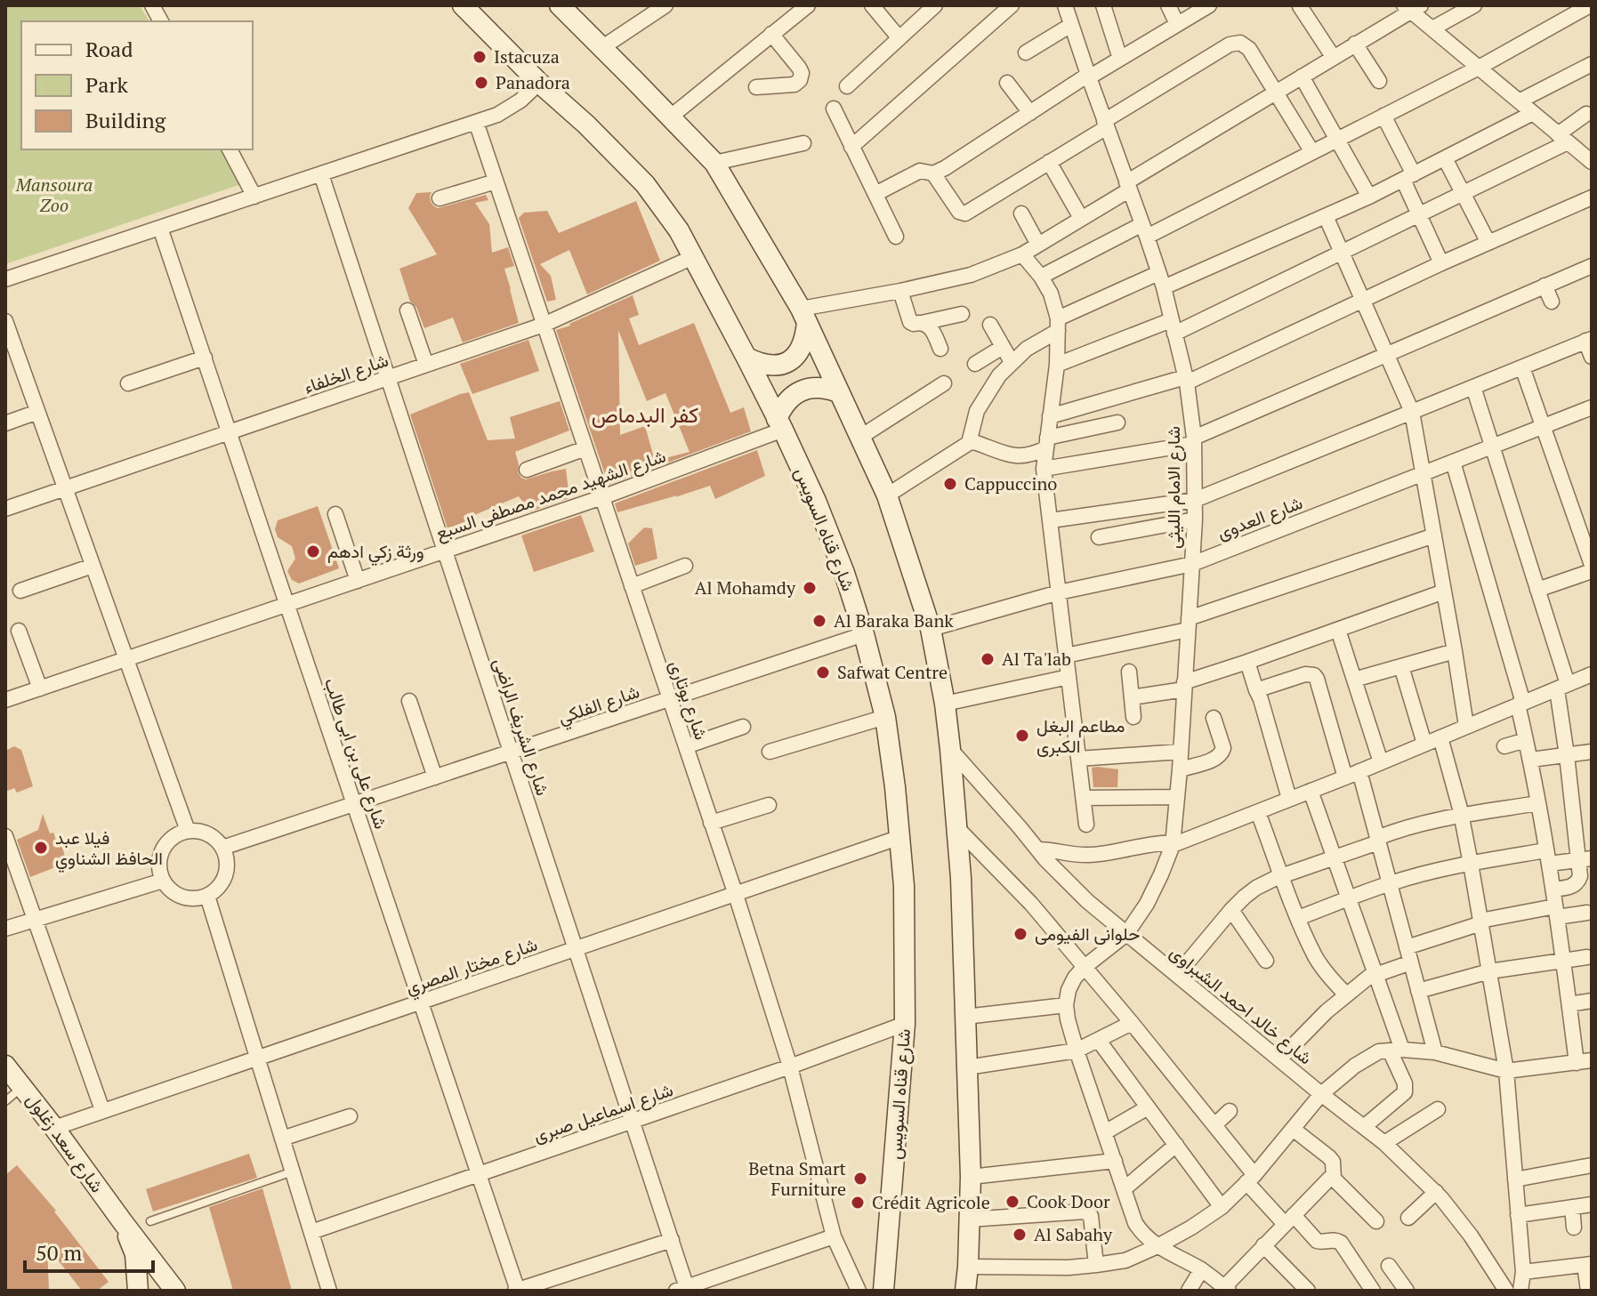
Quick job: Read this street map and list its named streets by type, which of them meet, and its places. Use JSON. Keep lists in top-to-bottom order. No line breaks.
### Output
{"streets":{"main road":["شارع قناه السويس","شارع سعد زغلول"],"street":["شارع الخلفاء","شارع الامام الليثى","شارع الشهيد محمد مصطفى السبع","شارع العدوى","شارع بوتارى","شارع الفلكي","شارع الشريف الراضى","شارع على بن ابى طالب","شارع مختار المصري","شارع خالد احمد الشبراوى","شارع اسماعيل صبرى"]},"crossings":[["شارع الخلفاء","شارع قناه السويس"],["شارع الخلفاء","شارع بوتارى"],["شارع الخلفاء","شارع الشريف الراضى"],["شارع الخلفاء","شارع على بن ابى طالب"],["شارع الامام الليثى","شارع العدوى"],["شارع الامام الليثى","شارع خالد احمد الشبراوى"],["شارع الشهيد محمد مصطفى السبع","شارع قناه السويس"],["شارع الشهيد محمد مصطفى السبع","شارع بوتارى"],["شارع الشهيد محمد مصطفى السبع","شارع الشريف الراضى"],["شارع الشهيد محمد مصطفى السبع","شارع على بن ابى طالب"],["شارع قناه السويس","شارع الفلكي"],["شارع قناه السويس","شارع مختار المصري"],["شارع قناه السويس","شارع اسماعيل صبرى"],["شارع بوتارى","شارع الفلكي"],["شارع بوتارى","شارع مختار المصري"],["شارع بوتارى","شارع اسماعيل صبرى"],["شارع الفلكي","شارع الشريف الراضى"],["شارع الفلكي","شارع على بن ابى طالب"],["شارع الشريف الراضى","شارع مختار المصري"],["شارع الشريف الراضى","شارع اسماعيل صبرى"],["شارع على بن ابى طالب","شارع مختار المصري"],["شارع على بن ابى طالب","شارع اسماعيل صبرى"],["شارع مختار المصري","شارع سعد زغلول"]],"districts":["كفر البدماص"],"parks":["Mansoura Zoo"],"places":["Istacuza","Panadora","Cappuccino","ورثة زكي ادهم","Al Mohamdy","Al Baraka Bank","Al Ta'lab","Safwat Centre","مطاعم البغل الكبرى","فيلا عبد الحافظ الشناوي","حلوانى الفيومى","Betna Smart Furniture","Cook Door","Crédit Agricole","Al Sabahy"],"legend":["Road","Park","Building"],"scale_bar":"50 m"}
